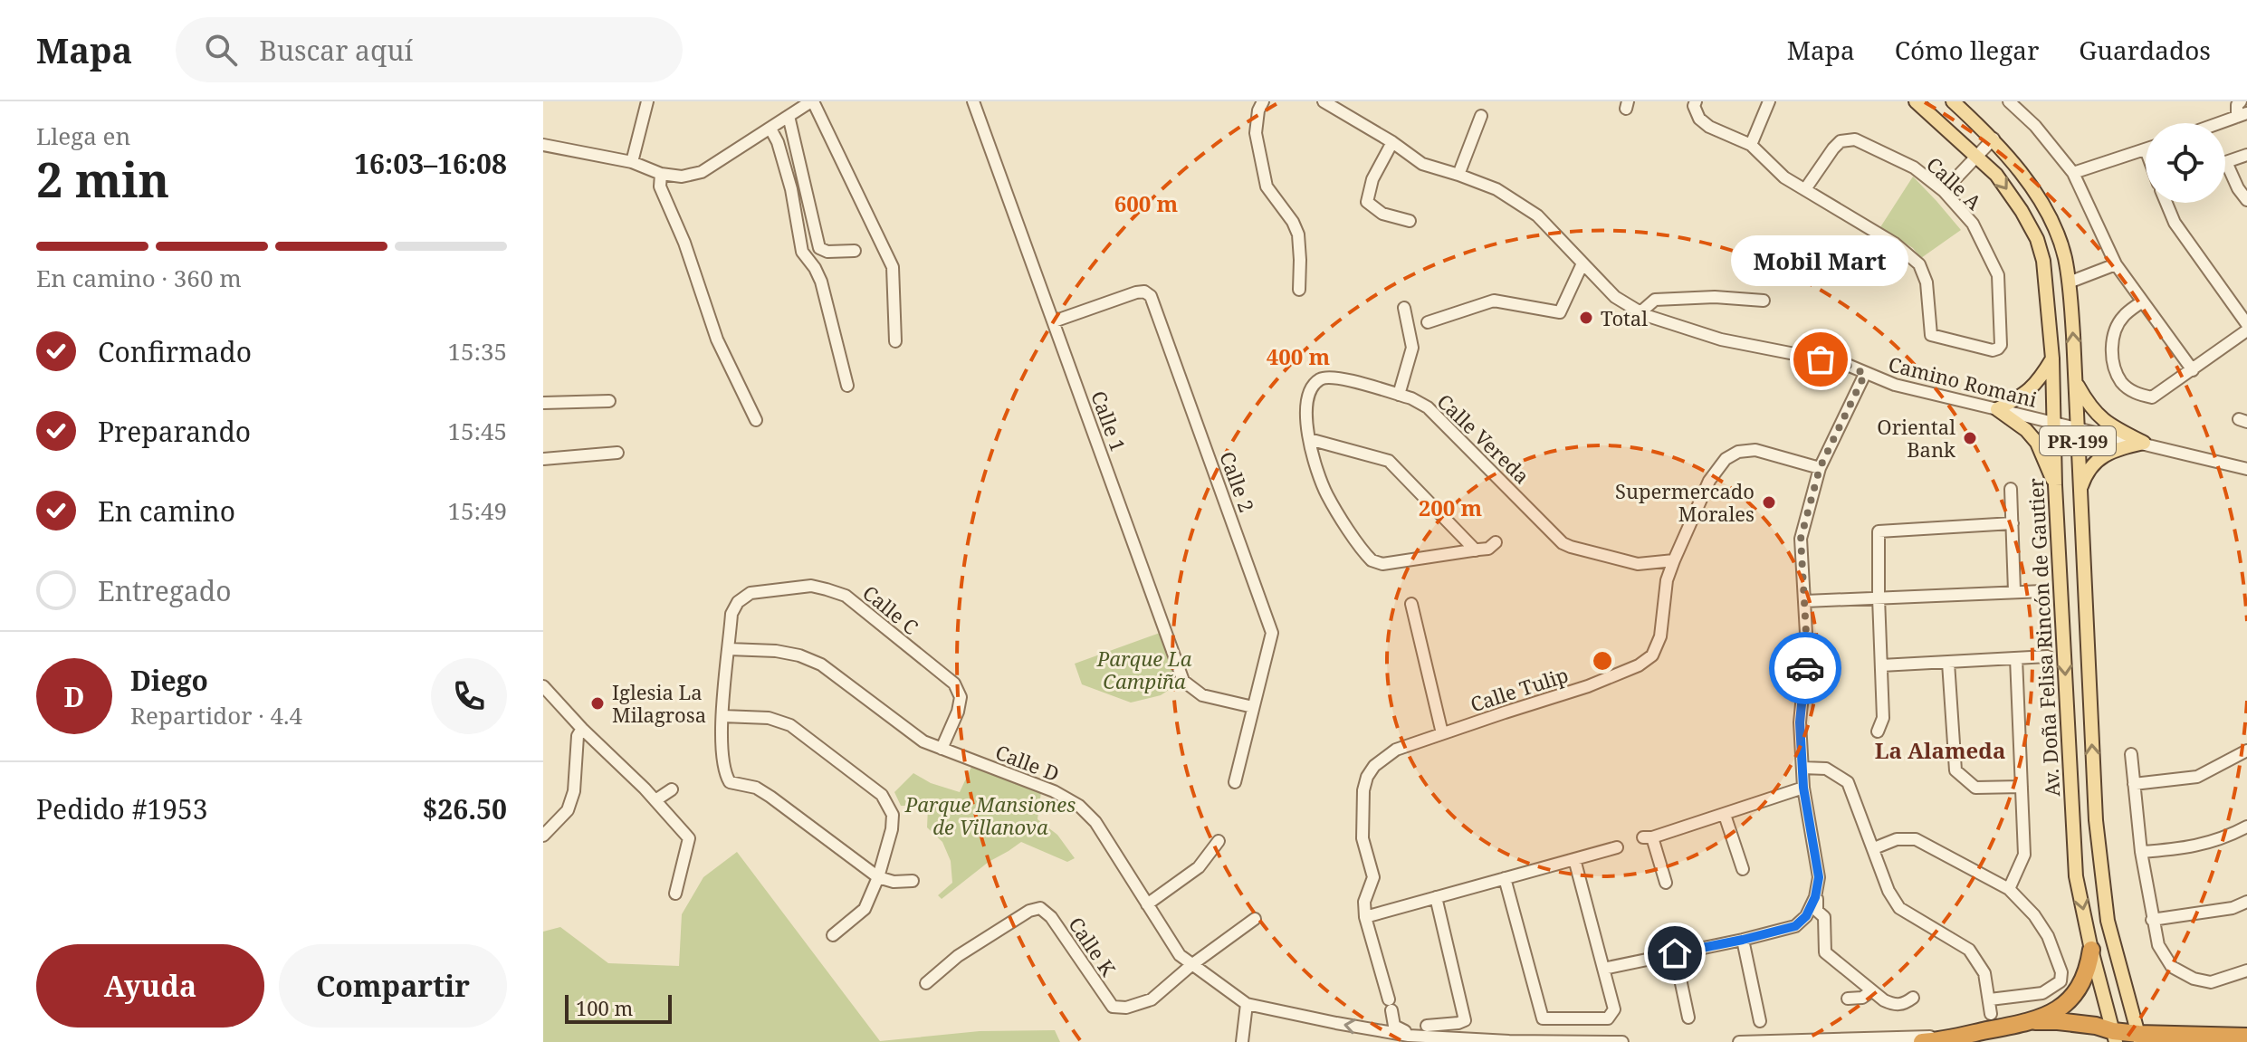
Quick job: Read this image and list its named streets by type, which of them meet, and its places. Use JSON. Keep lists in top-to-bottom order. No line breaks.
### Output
{"streets":{"main road":["PR-199","Av. Doña Felisa Rincón de Gautier"],"street":["Calle A","Camino Romani","Calle 1","Calle Vereda","Calle 2","Calle C","Calle Tulip","Calle D","Calle K"]},"crossings":[["Camino Romani","Av. Doña Felisa Rincón de Gautier"],["Calle 1","Calle 2"],["Calle Vereda","Calle Tulip"],["Calle C","Calle D"],["Calle D","Calle K"]],"districts":["La Alameda"],"parks":["Parque La Campiña","Parque Mansiones de Villanova"],"places":["Total","Mobil Mart","Oriental Bank","Supermercado Morales","Iglesia La Milagrosa"],"scale_bar":"100 m","page":{"header":"Mapa","search":"Buscar aquí","nav":["Mapa","Cómo llegar","Guardados"],"heading":["2 min","Llega en","16:03–16:08"],"panel":["Diego","Repartidor · 4.4","Pedido #1953","$26.50"],"bar":"En camino · 360 m","bubble":"Mobil Mart","list":[["Confirmado","15:35"],["Preparando","15:45"],["En camino","15:49"],"Entregado"],"round":"D","buttons":["Ayuda","Compartir"],"scale":"100 m"},"rings":["600 m","400 m","200 m"]}
